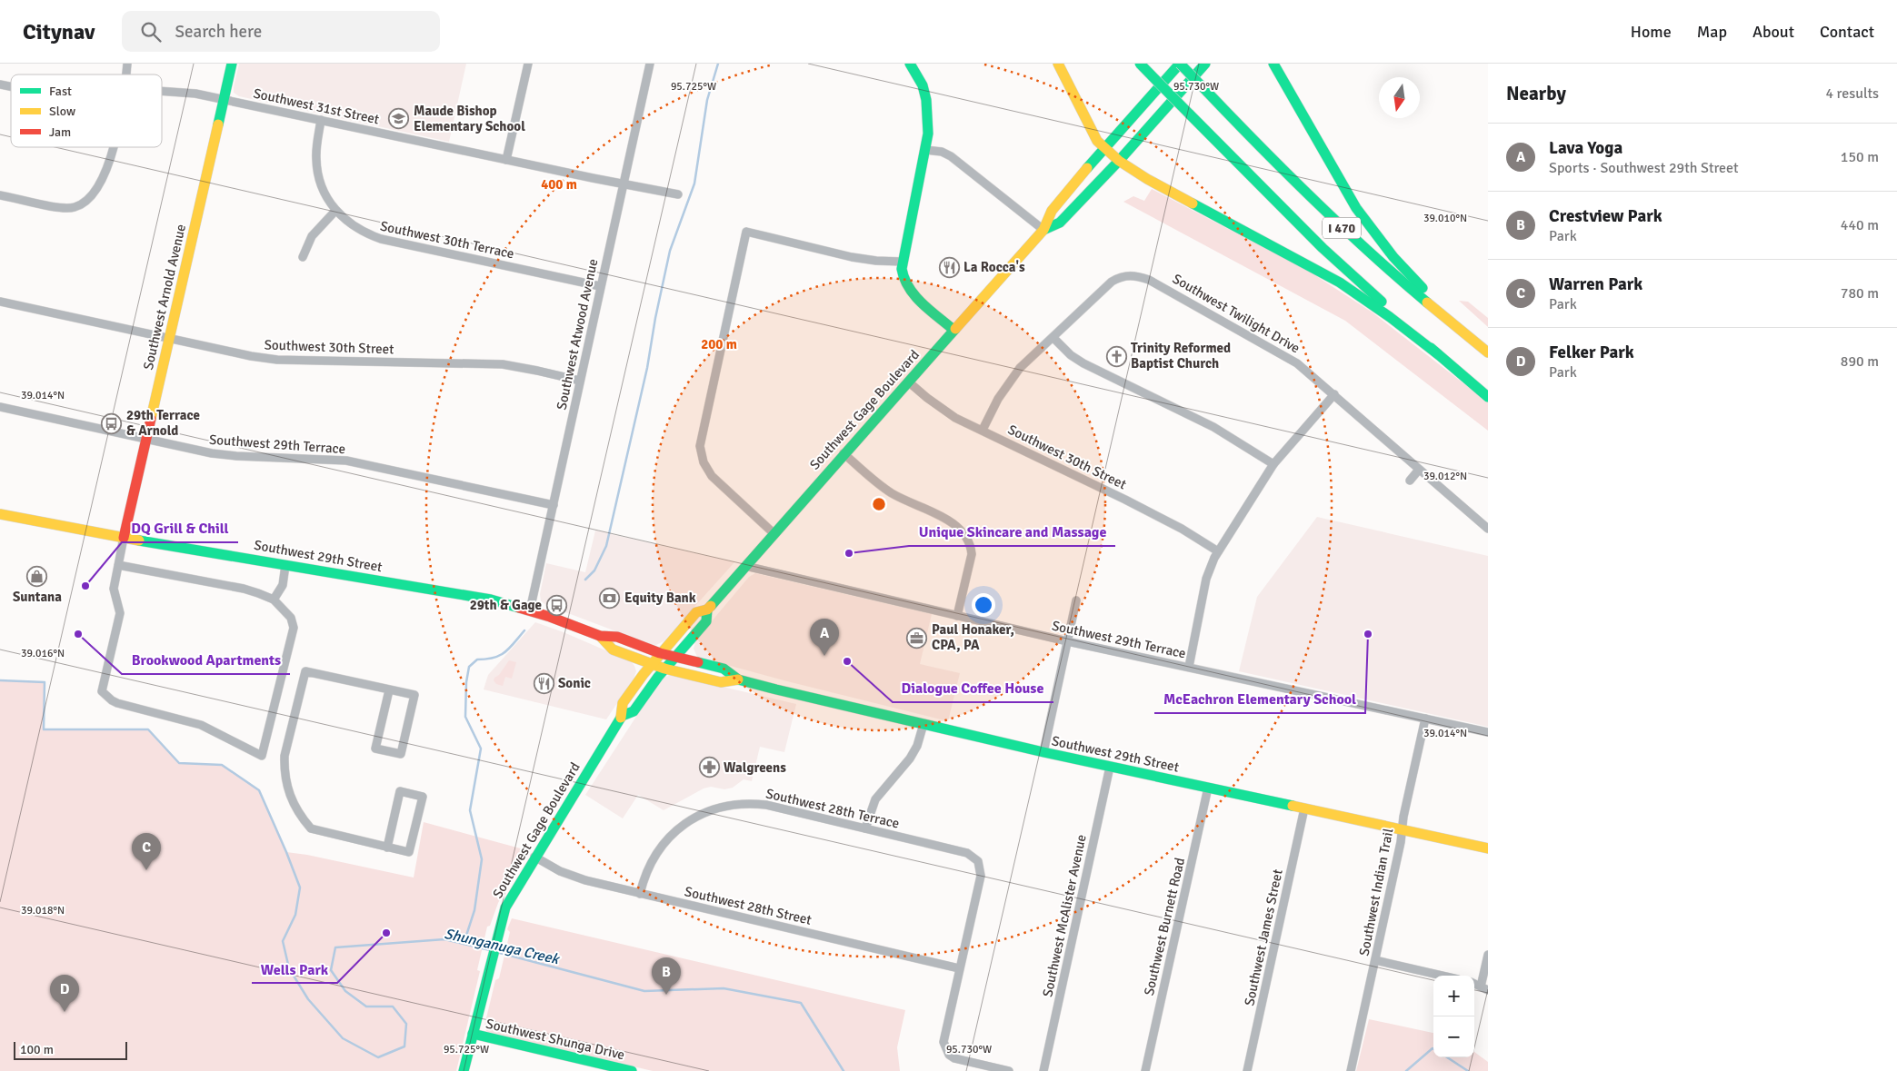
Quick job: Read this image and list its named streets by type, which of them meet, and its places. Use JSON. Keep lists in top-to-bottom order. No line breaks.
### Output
{"streets":{"main road":["I 470","Southwest Arnold Avenue","Southwest Gage Boulevard","Southwest 29th Street","Southwest Shunga Drive"],"street":["Southwest 31st Street","Southwest 30th Terrace","Southwest Twilight Drive","Southwest Atwood Avenue","Southwest 30th Street","Southwest 29th Terrace","Southwest 28th Terrace","Southwest Indian Trail","Southwest 28th Street","Southwest McAlister Avenue","Southwest Burnett Road","Southwest James Street"]},"crossings":[["Southwest 31st Street","Southwest 30th Terrace"],["Southwest 31st Street","Southwest Arnold Avenue"],["Southwest 31st Street","Southwest Atwood Avenue"],["I 470","Southwest Gage Boulevard"],["Southwest 30th Terrace","Southwest Atwood Avenue"],["Southwest Arnold Avenue","Southwest 30th Street"],["Southwest Arnold Avenue","Southwest 29th Terrace"],["Southwest Arnold Avenue","Southwest 29th Street"],["Southwest Twilight Drive","Southwest 30th Street"],["Southwest Atwood Avenue","Southwest 30th Street"],["Southwest Atwood Avenue","Southwest 29th Terrace"],["Southwest Atwood Avenue","Southwest 29th Street"],["Southwest 30th Street","Southwest Gage Boulevard"],["Southwest Gage Boulevard","Southwest 29th Terrace"],["Southwest Gage Boulevard","Southwest 29th Street"],["Southwest Gage Boulevard","Southwest 28th Street"],["Southwest Gage Boulevard","Southwest Shunga Drive"],["Southwest 29th Terrace","Southwest Indian Trail"],["Southwest 29th Street","Southwest Indian Trail"],["Southwest 29th Street","Southwest McAlister Avenue"],["Southwest 29th Street","Southwest Burnett Road"],["Southwest 29th Street","Southwest James Street"],["Southwest 28th Terrace","Southwest 28th Street"]],"water":["Shunganuga Creek"],"places":{"school or university":["Maude Bishop Elementary School"],"restaurant":["La Rocca's","Sonic"],"church":["Trinity Reformed Baptist Church"],"bus stop":["29th Terrace & Arnold","29th & Gage"],"other":["Unique Skincare and Massage","DQ Grill & Chill","Brookwood Apartments","McEachron Elementary School","Dialogue Coffee House","Wells Park"],"shop":["Suntana"],"bank":["Equity Bank"],"office":["Paul Honaker, CPA, PA"],"pharmacy":["Walgreens"]},"legend":["Fast","Slow","Jam"],"scale_bar":"100 m","north":"bottom","page":{"header":"Citynav","search":"Search here","nav":["Home","Map","About","Contact"],"heading":["Nearby","4 results"],"list":[{"mark":"A","name":"Lava Yoga","note":"Sports · Southwest 29th Street","value":"150 m"},{"mark":"B","name":"Crestview Park","note":"Park","value":"440 m"},{"mark":"C","name":"Warren Park","note":"Park","value":"780 m"},{"mark":"D","name":"Felker Park","note":"Park","value":"890 m"}],"pins":["A","C","B","D"],"map_buttons":["+","−"],"scale":"100 m"},"coordinates":["95.725°W","95.730°W","39.010°N","39.014°N","39.012°N","39.016°N","39.018°N"],"rings":["400 m","200 m"]}
